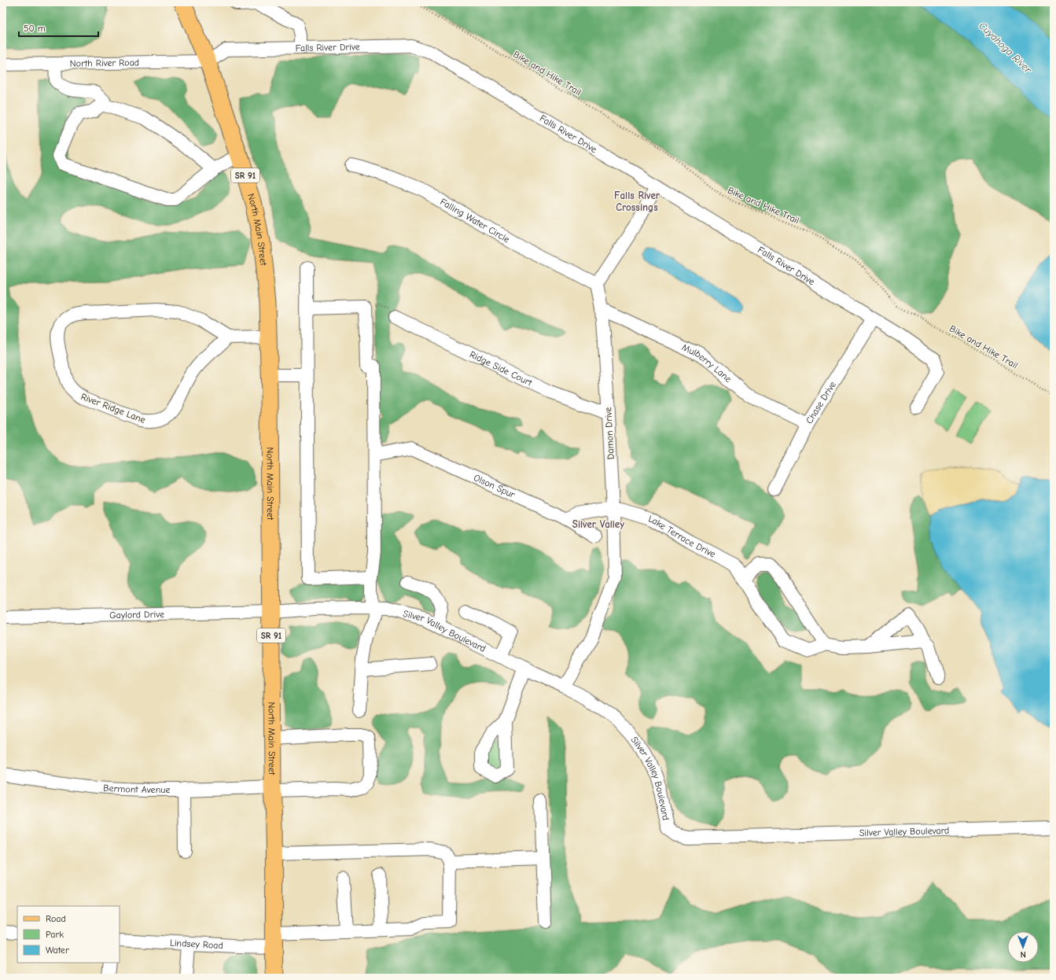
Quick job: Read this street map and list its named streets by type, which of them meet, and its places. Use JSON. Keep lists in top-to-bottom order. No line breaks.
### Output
{"streets":{"main road":["SR 91","North Main Street"],"street":["Falls River Drive","North River Road","Falling Water Circle","Mulberry Lane","Ridge Side Court","Chase Drive","River Ridge Lane","Damon Drive","Olson Spur","Lake Terrace Drive","Gaylord Drive","Silver Valley Boulevard","Bermont Avenue","Lindsey Road"],"path":["Bike and Hike Trail"]},"crossings":[["Falls River Drive","North River Road"],["Falls River Drive","North Main Street"],["Falls River Drive","Chase Drive"],["North River Road","North Main Street"],["Falling Water Circle","Damon Drive"],["North Main Street","Gaylord Drive"],["North Main Street","Silver Valley Boulevard"],["North Main Street","Bermont Avenue"],["North Main Street","Lindsey Road"],["Mulberry Lane","Chase Drive"],["Mulberry Lane","Damon Drive"],["Ridge Side Court","Damon Drive"],["Damon Drive","Lake Terrace Drive"],["Damon Drive","Silver Valley Boulevard"],["Gaylord Drive","Silver Valley Boulevard"]],"districts":["Falls River Crossings","Silver Valley"],"water":["Cuyahoga River"],"legend":["Road","Park","Water"],"scale_bar":"50 m","north":"bottom"}
